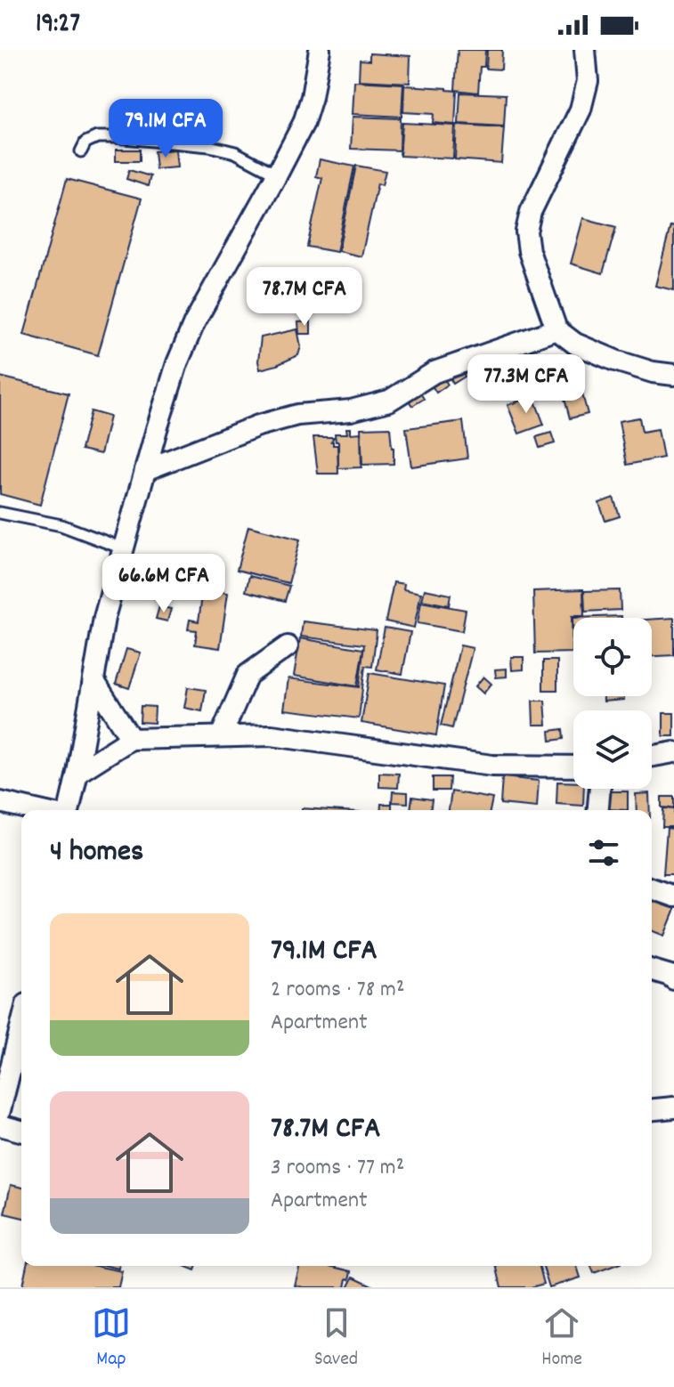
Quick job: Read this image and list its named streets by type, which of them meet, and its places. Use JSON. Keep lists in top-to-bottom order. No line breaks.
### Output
{"page":{"status":"19:27","price":["79.1M CFA","78.7M CFA","77.3M CFA","66.6M CFA"],"heading":"4 homes","list":[{"name":"79.1M CFA","note":"2 rooms · 78 m² · Apartment"},{"name":"78.7M CFA","note":"3 rooms · 77 m² · Apartment"}],"tabs":["Map","Saved","Home"]}}
